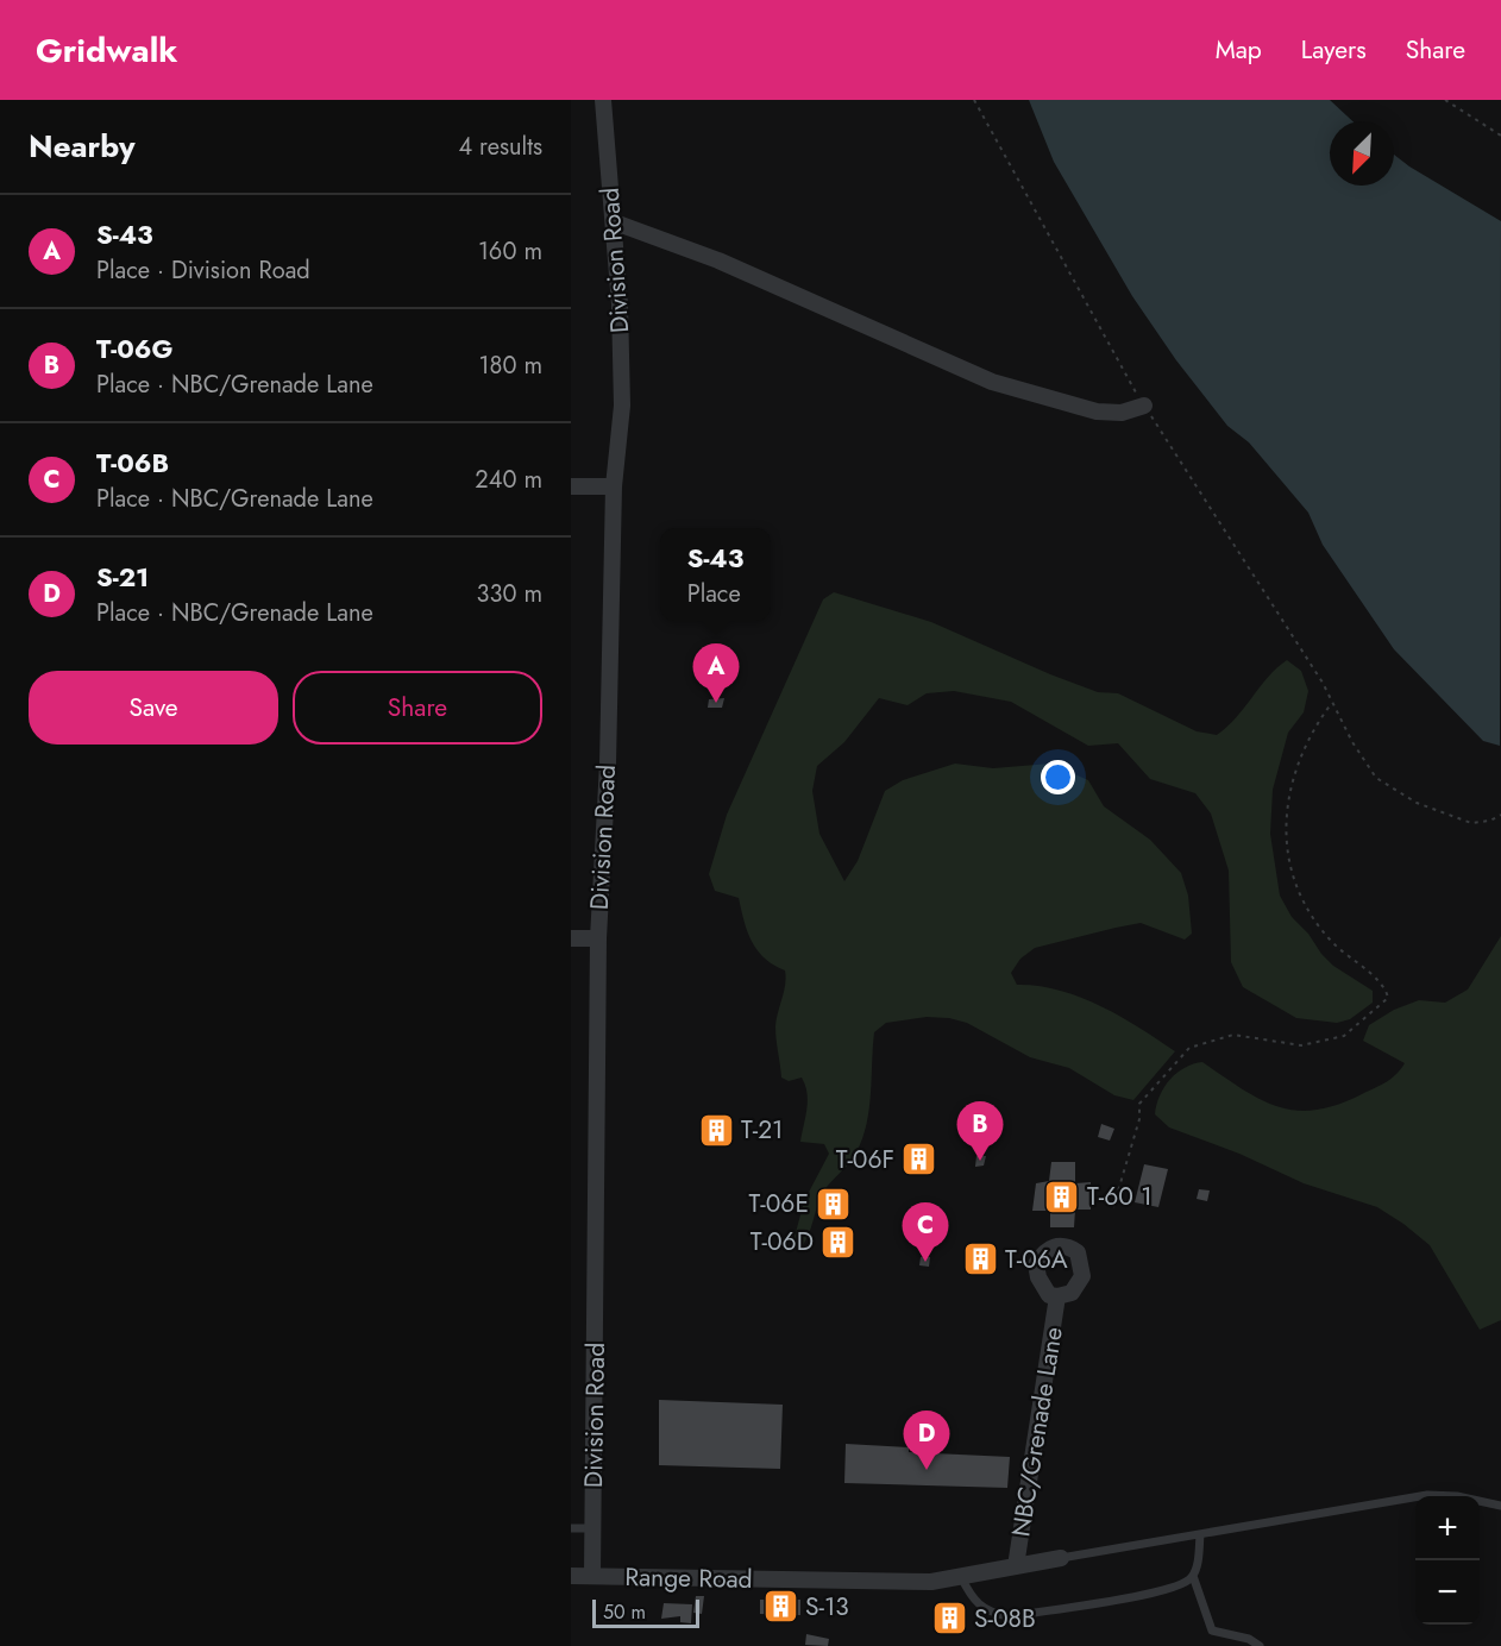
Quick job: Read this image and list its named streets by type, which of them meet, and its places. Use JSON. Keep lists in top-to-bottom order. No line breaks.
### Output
{"streets":{"street":["Division Road","NBC/Grenade Lane","Range Road"]},"crossings":[["Division Road","Range Road"],["NBC/Grenade Lane","Range Road"]],"places":{"building":["T-21","T-06F","T-60 1","T-06E","T-06D","T-06A","S-13","S-08B"]},"scale_bar":"50 m","north":"bottom left","page":{"header":"Gridwalk","nav":["Map","Layers","Share"],"heading":["Nearby","4 results"],"list":[{"mark":"A","name":"S-43","note":"Place · Division Road","value":"160 m"},{"mark":"B","name":"T-06G","note":"Place · NBC/Grenade Lane","value":"180 m"},{"mark":"C","name":"T-06B","note":"Place · NBC/Grenade Lane","value":"240 m"},{"mark":"D","name":"S-21","note":"Place · NBC/Grenade Lane","value":"330 m"}],"popup":["S-43","Place"],"pins":["A","B","C","D"],"buttons":["Save","Share"],"map_buttons":["+","−"],"scale":"50 m"}}
